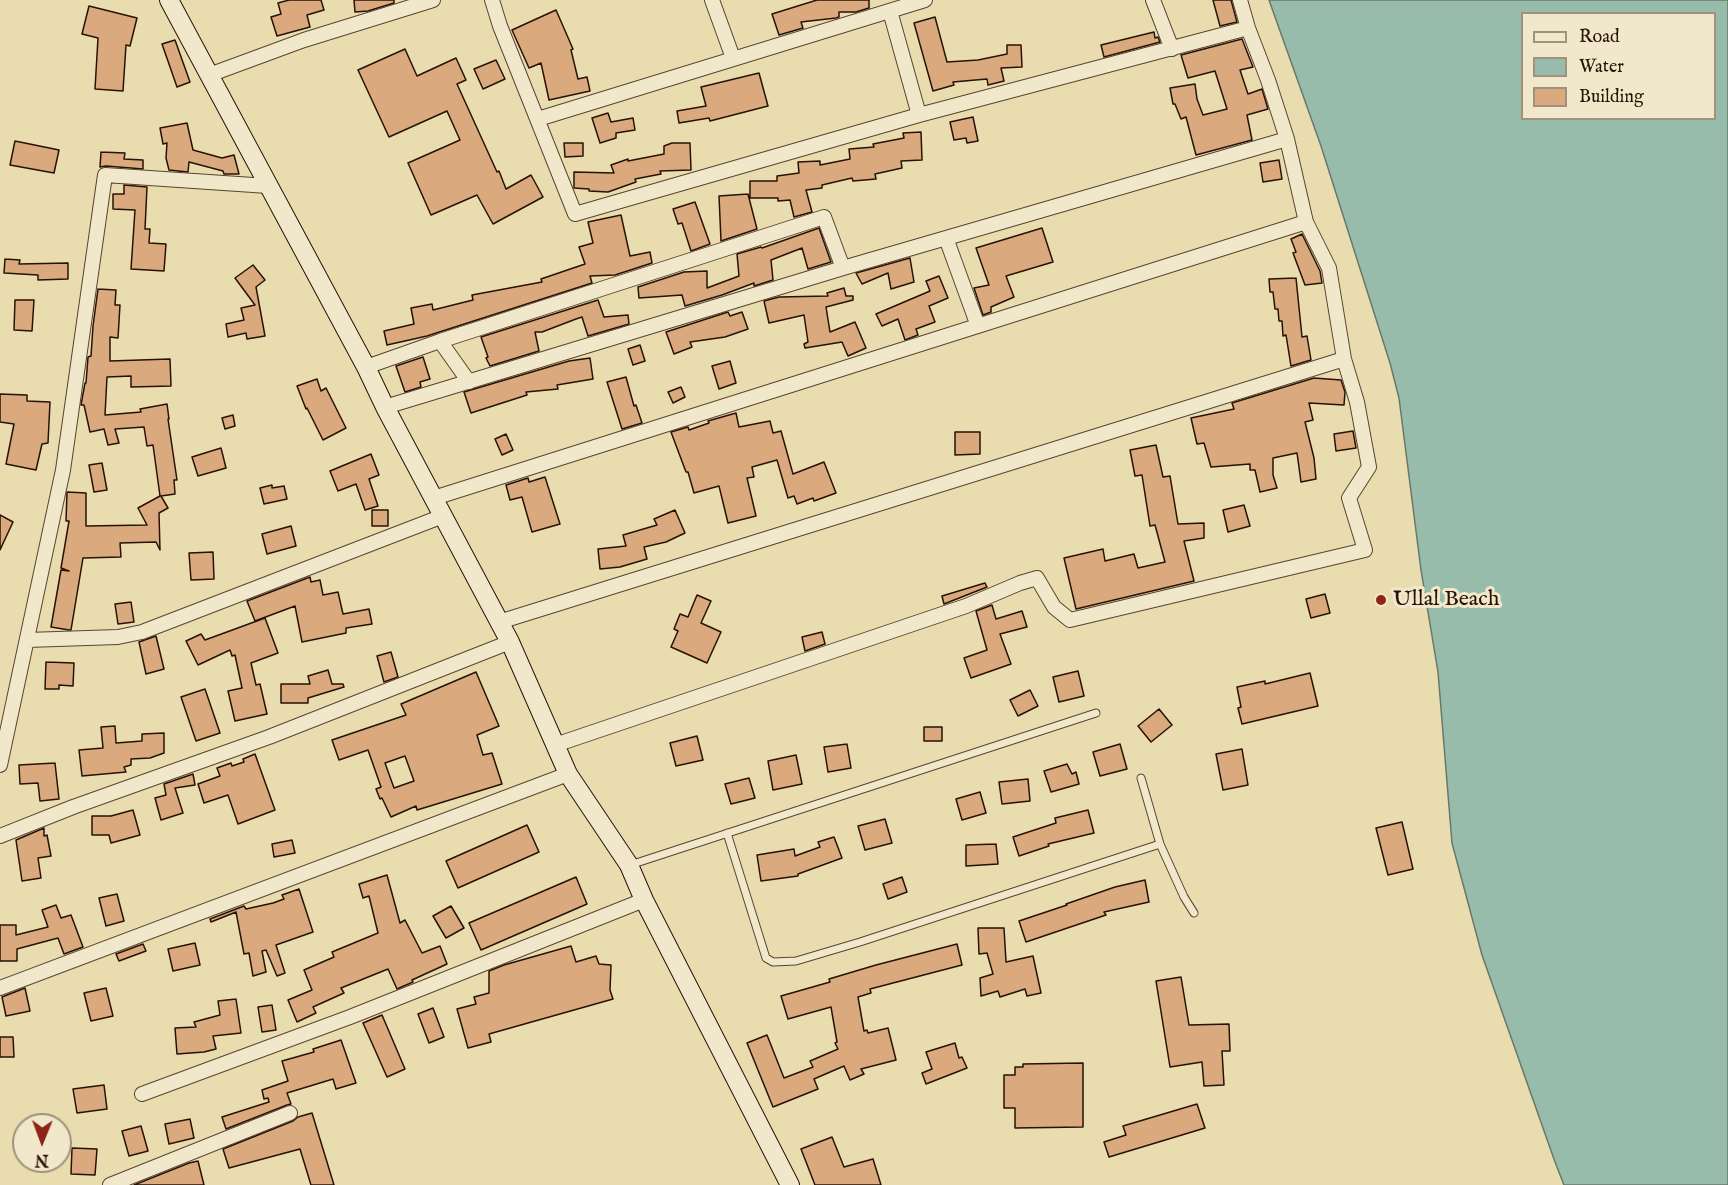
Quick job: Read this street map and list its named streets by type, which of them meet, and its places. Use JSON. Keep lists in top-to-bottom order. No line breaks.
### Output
{"places":["Ullal Beach"],"legend":["Road","Water","Building"],"north":"bottom"}
